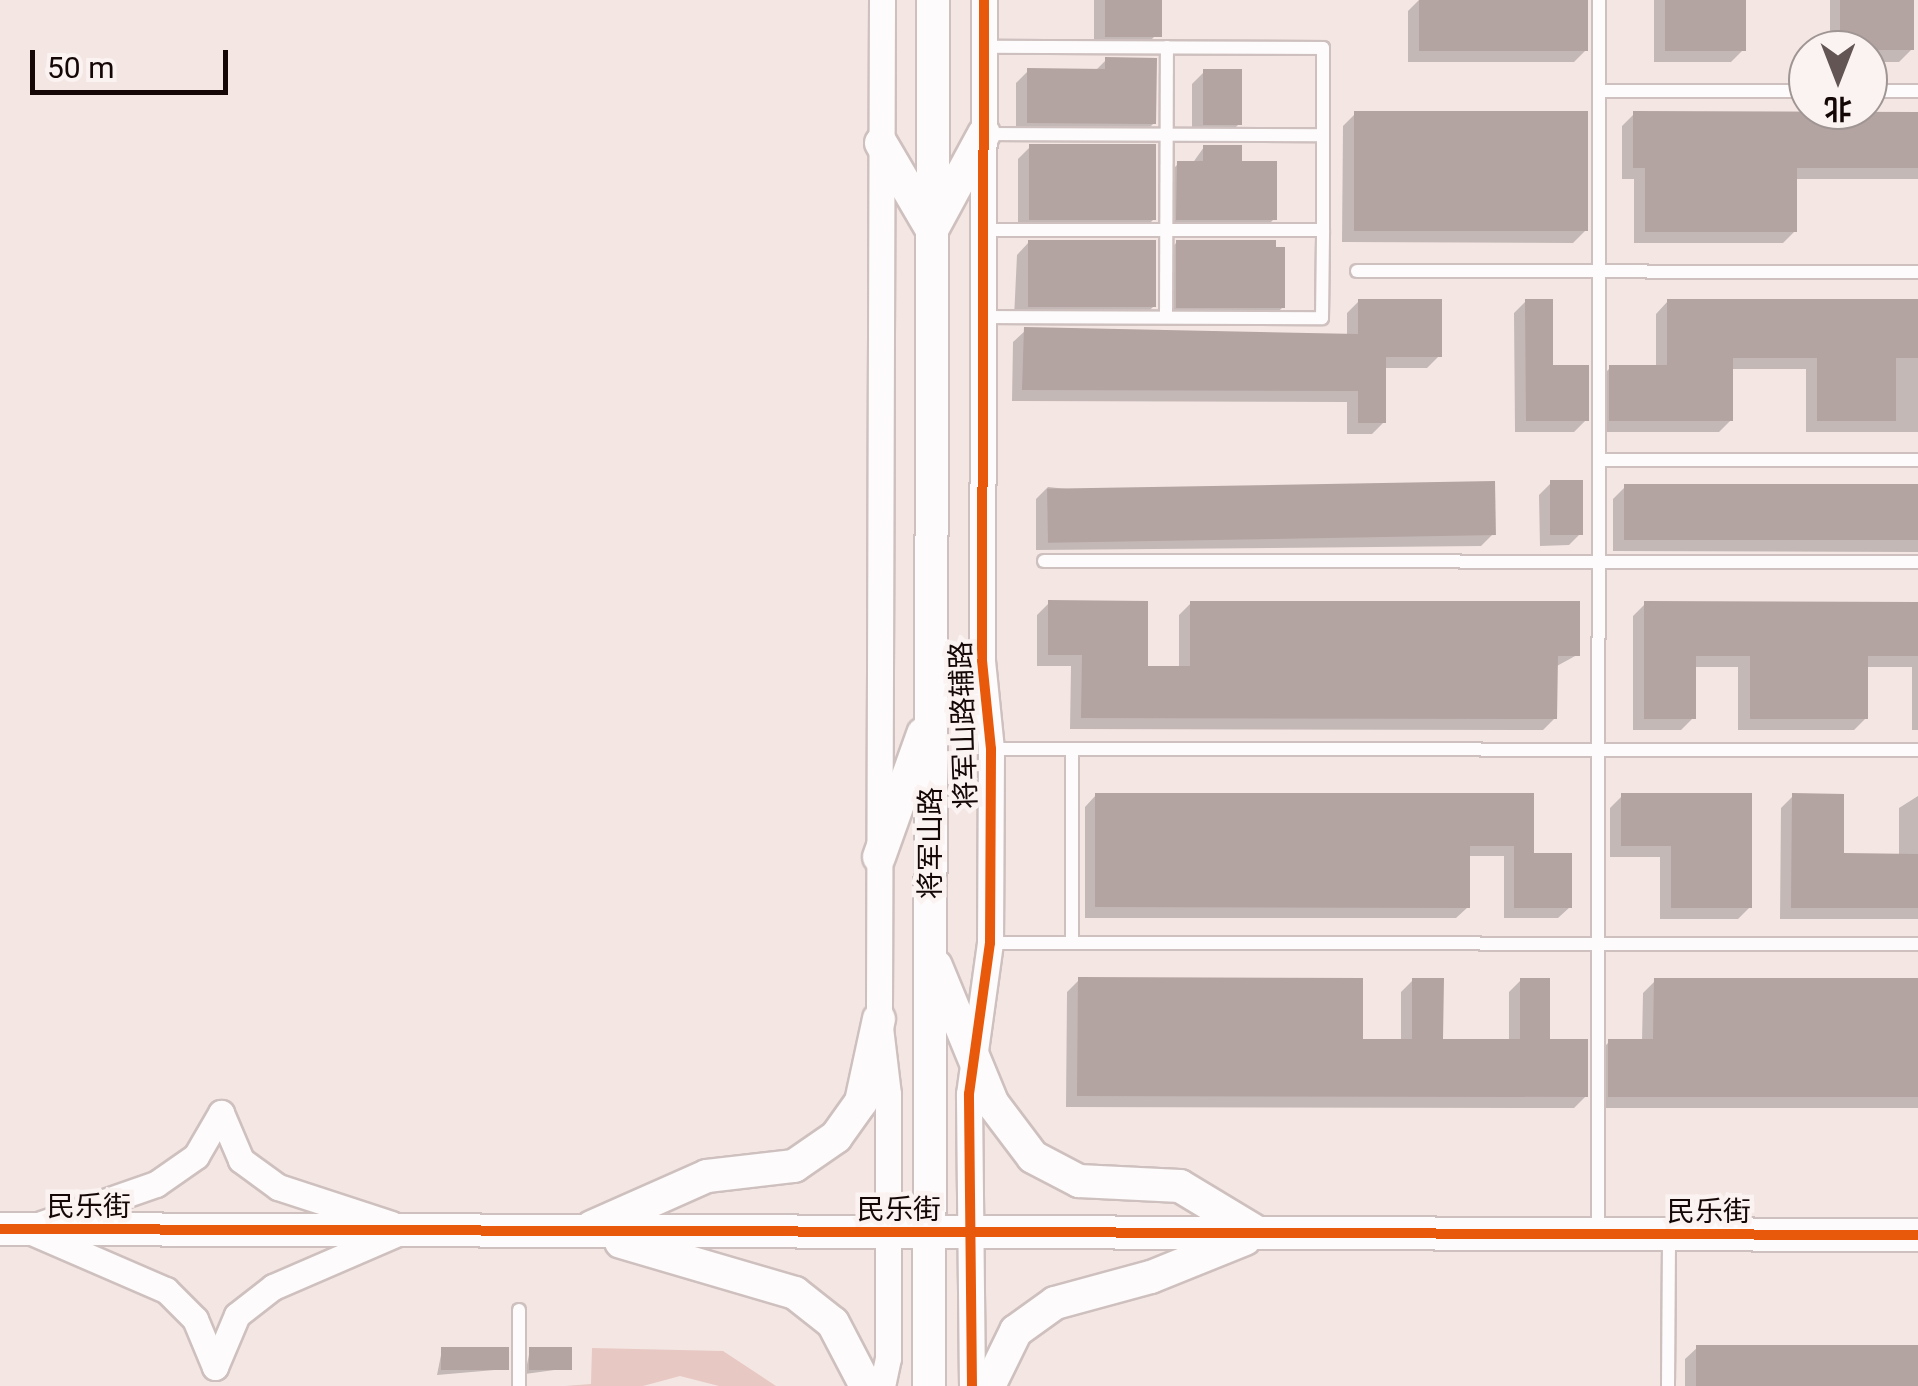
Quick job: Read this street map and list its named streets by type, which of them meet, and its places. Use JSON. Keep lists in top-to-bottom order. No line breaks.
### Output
{"streets":{"street":["将军山路辅路","将军山路","民乐街"]},"crossings":[["将军山路辅路","民乐街"],["将军山路","民乐街"]],"scale_bar":"50 m","north":"bottom"}
